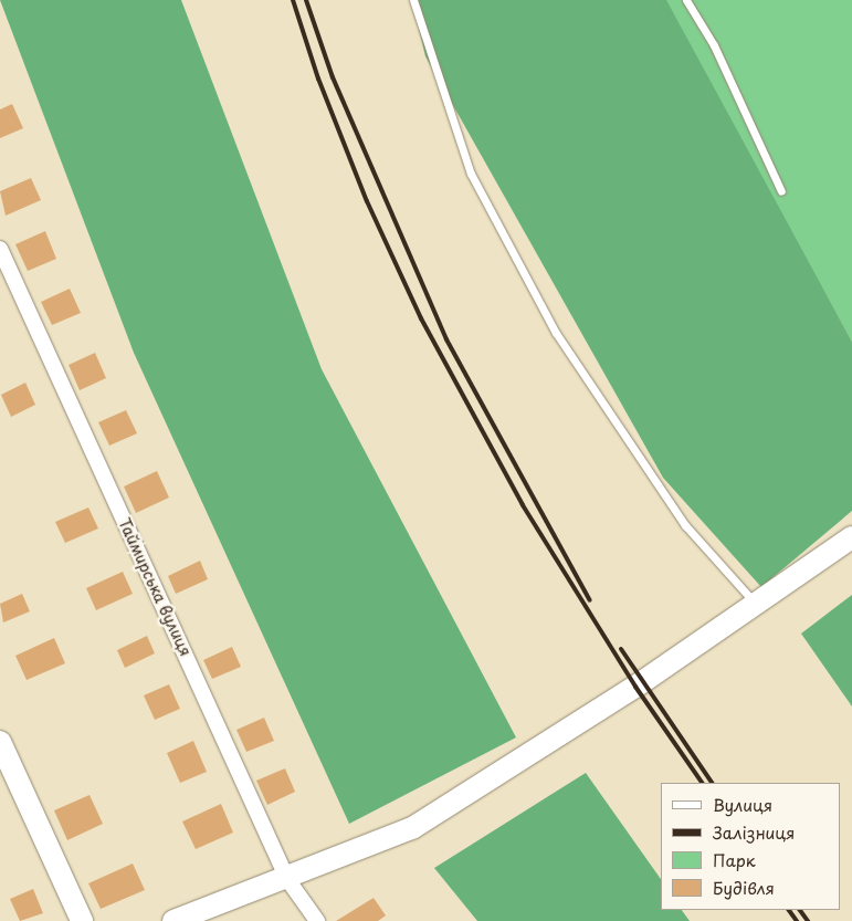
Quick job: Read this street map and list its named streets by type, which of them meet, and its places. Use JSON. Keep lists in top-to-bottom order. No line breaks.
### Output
{"streets":{"street":["Таймирська вулиця"]},"legend":["Вулиця","Залізниця","Парк","Будівля"]}
